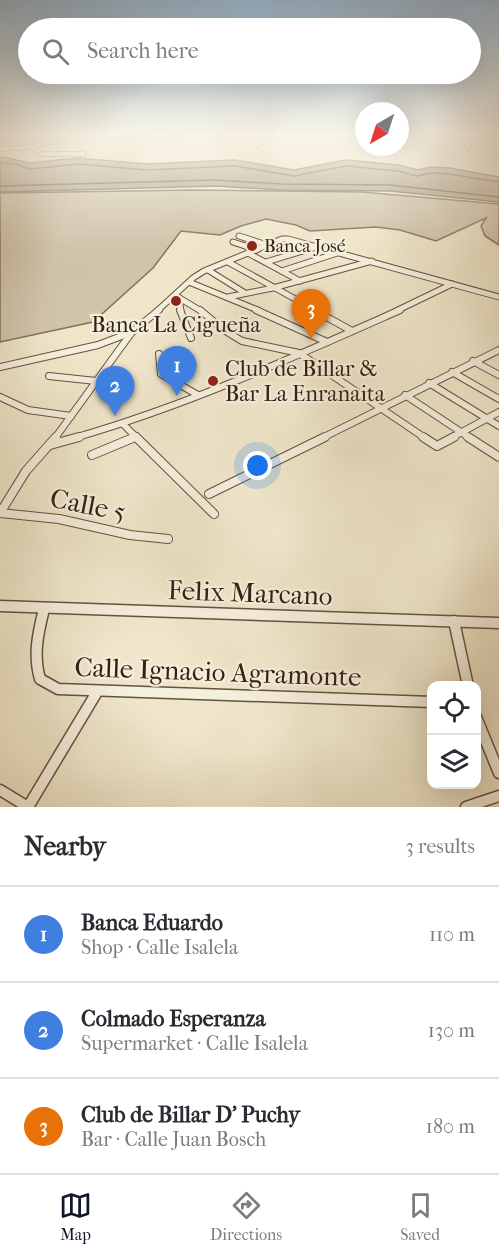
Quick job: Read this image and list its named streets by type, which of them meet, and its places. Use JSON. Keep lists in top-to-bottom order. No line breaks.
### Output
{"streets":{"street":["Calle 5","Felix Marcano","Calle Ignacio Agramonte"]},"crossings":[["Felix Marcano","Calle Ignacio Agramonte"]],"places":["Banca José","Banca La Cigueña","Club de Billar & Bar La Enranaita"],"north":"bottom left","page":{"search":"Search here","pins":["3","1","2"],"heading":["Nearby","3 results"],"list":[{"mark":"1","name":"Banca Eduardo","note":"Shop · Calle Isalela","value":"110 m"},{"mark":"2","name":"Colmado Esperanza","note":"Supermarket · Calle Isalela","value":"130 m"},{"mark":"3","name":"Club de Billar D' Puchy","note":"Bar · Calle Juan Bosch","value":"180 m"}],"nav":["Map","Directions","Saved"]}}
